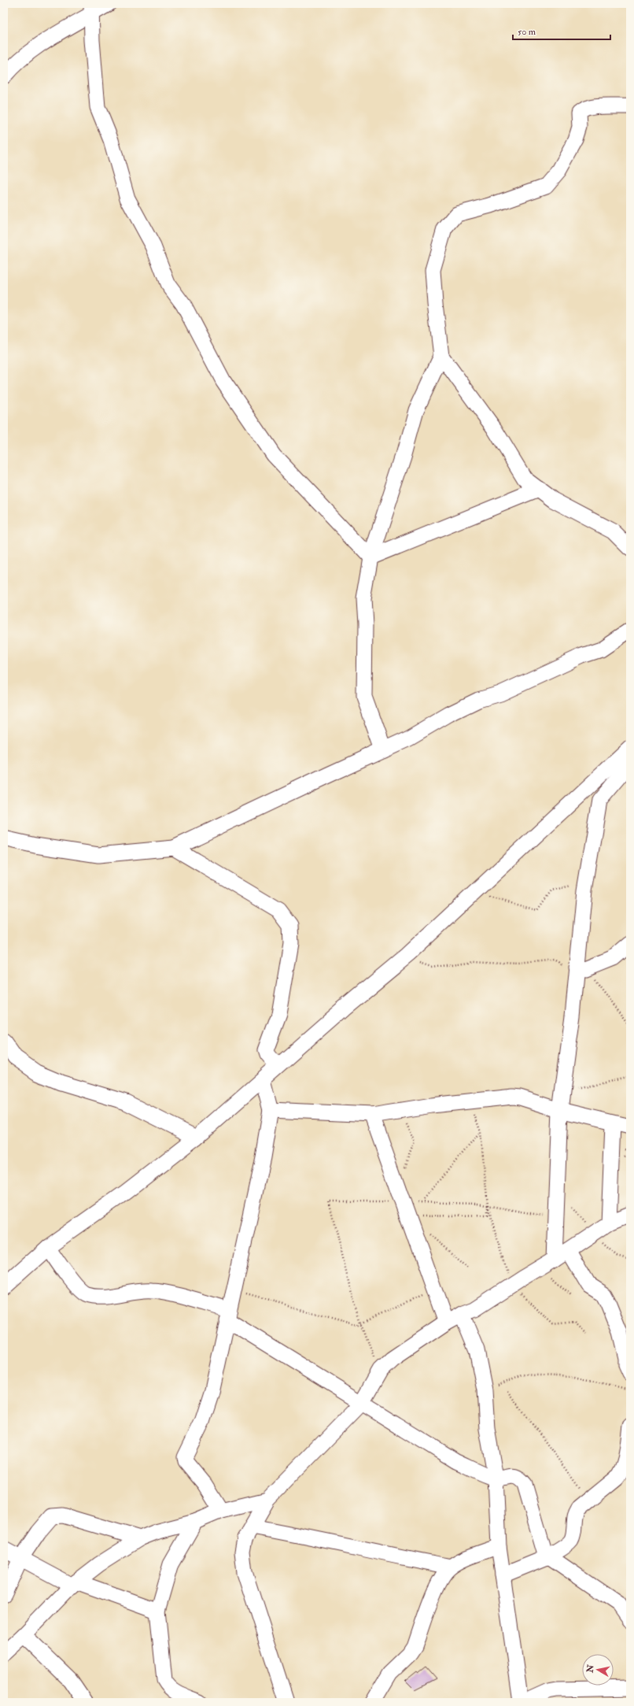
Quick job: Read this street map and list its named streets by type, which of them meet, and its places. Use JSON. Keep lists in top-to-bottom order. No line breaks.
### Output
{"scale_bar":"50 m","north":"left"}
